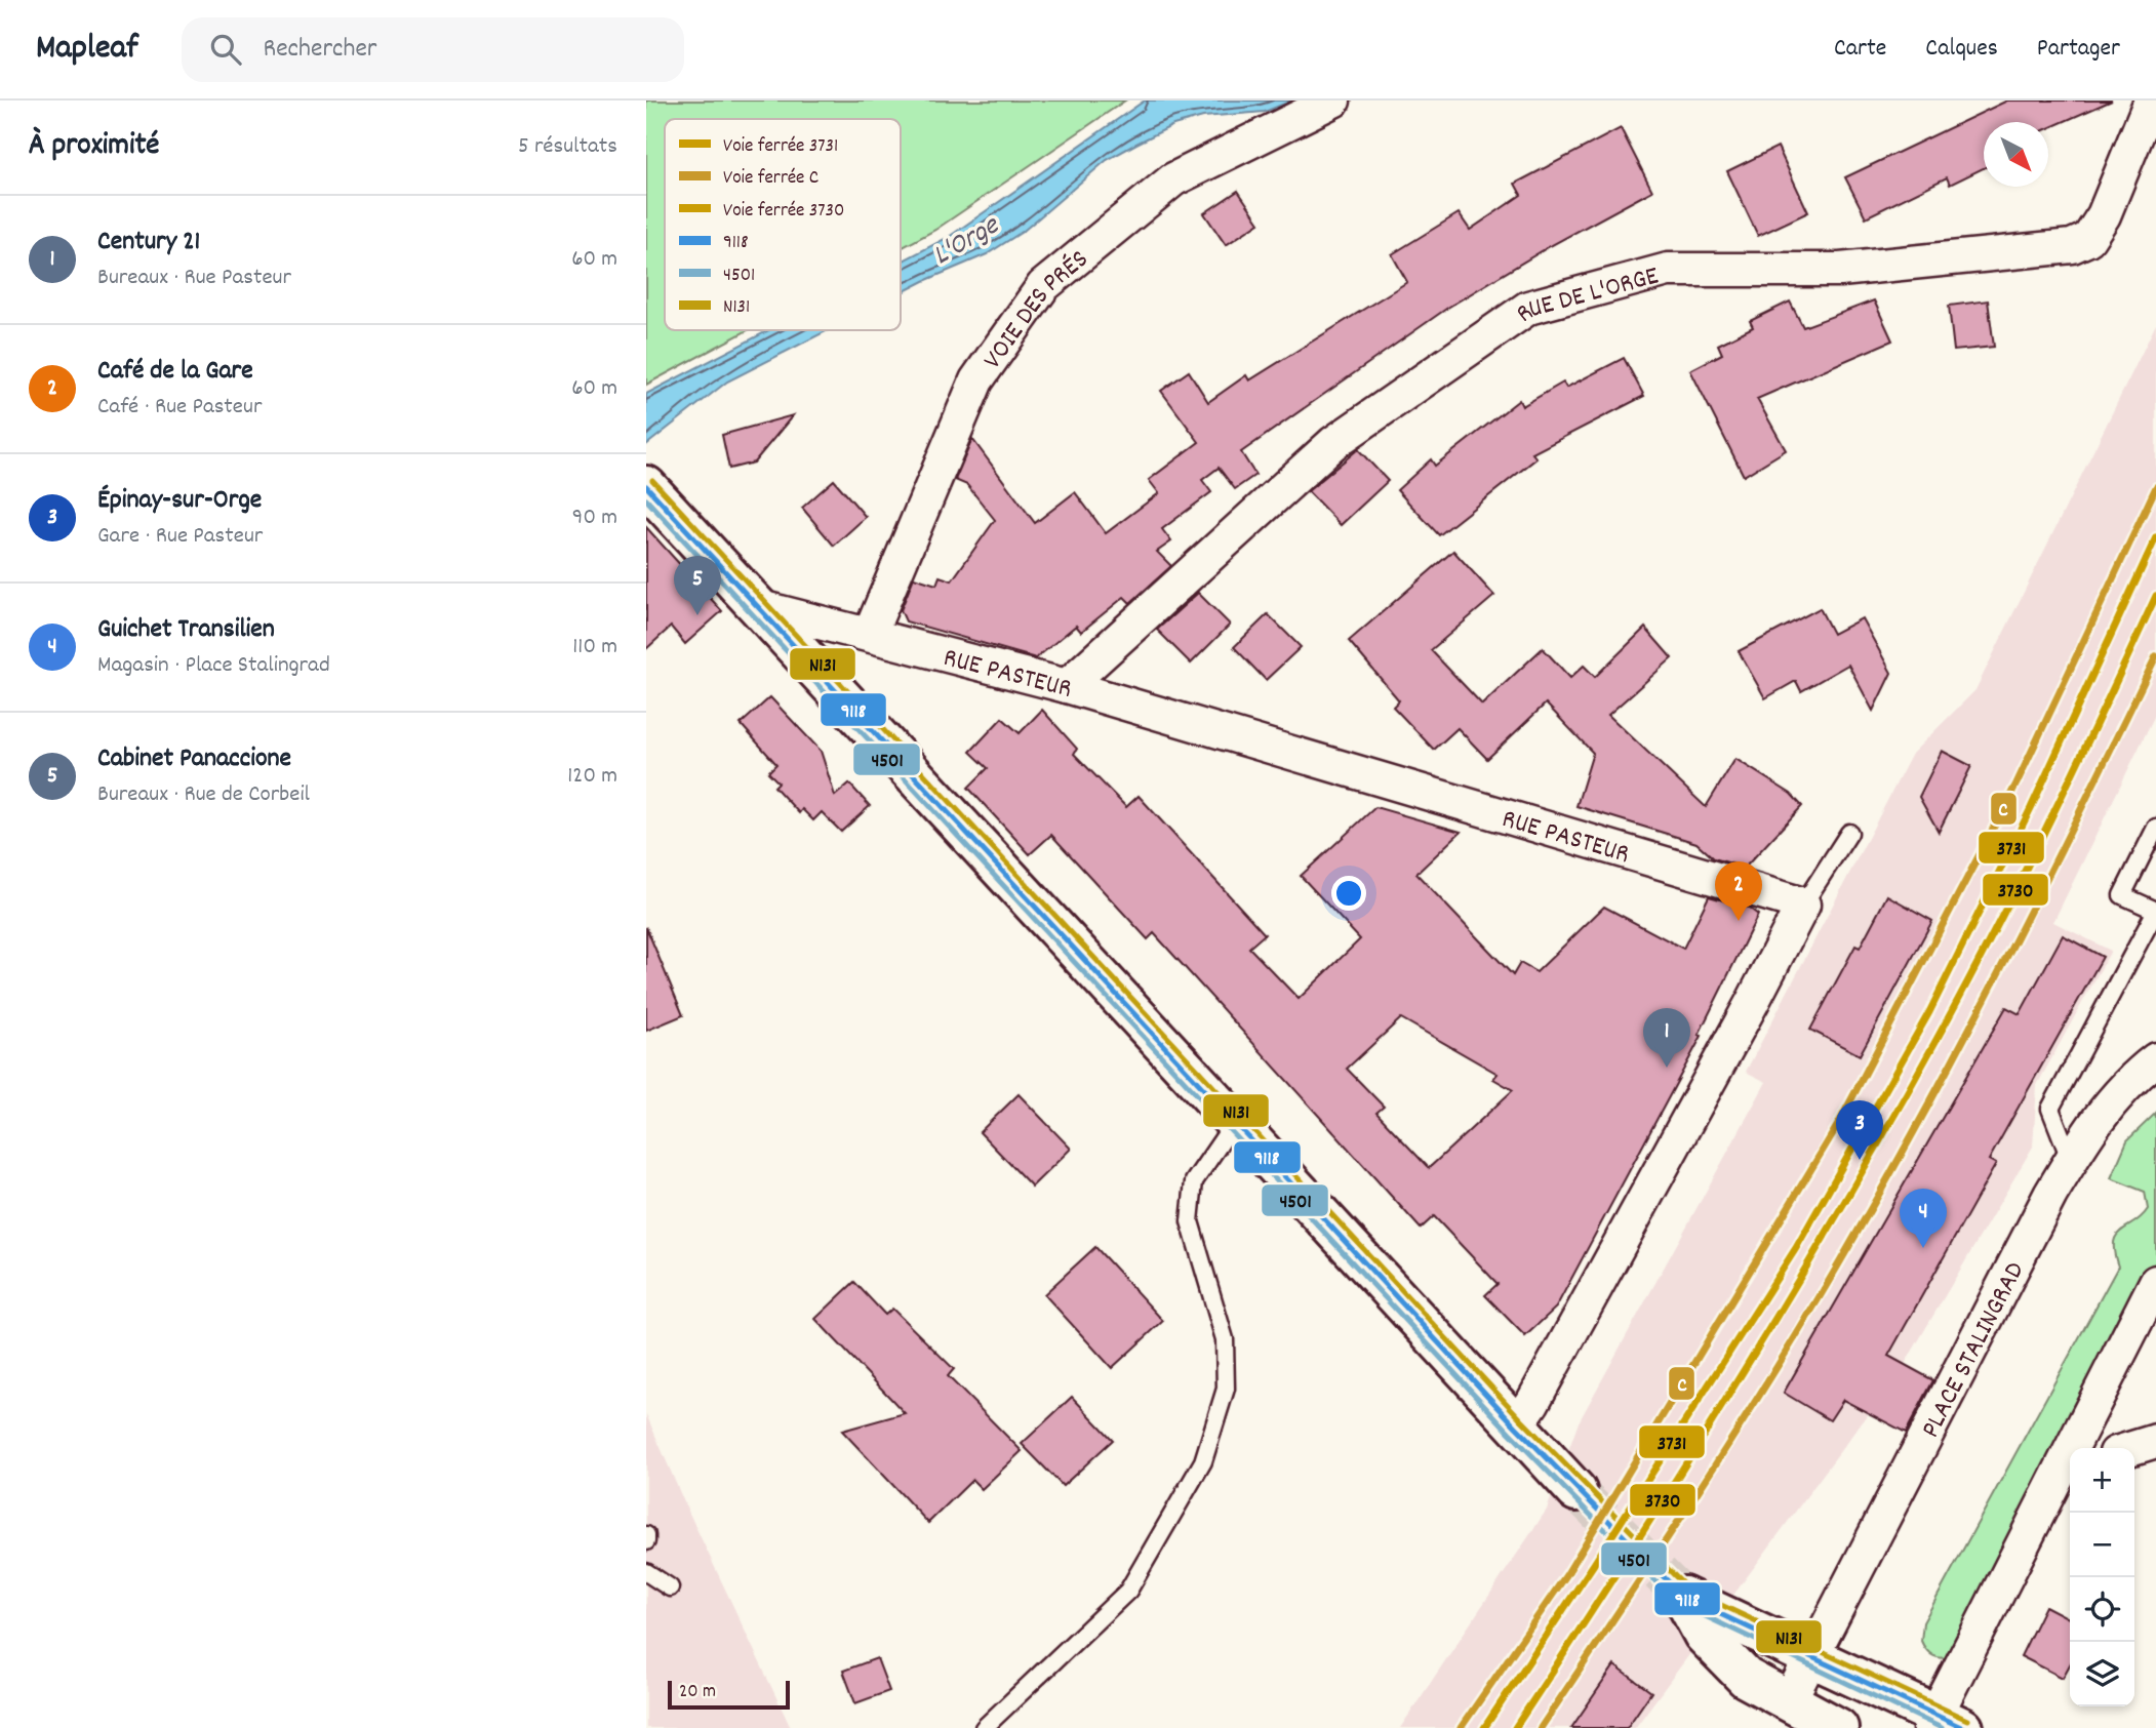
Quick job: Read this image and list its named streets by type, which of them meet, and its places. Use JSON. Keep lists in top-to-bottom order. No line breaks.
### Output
{"streets":{"street":["RUE DE L'ORGE","VOIE DES PRÉS","RUE PASTEUR","PLACE STALINGRAD"]},"crossings":[["RUE DE L'ORGE","RUE PASTEUR"],["VOIE DES PRÉS","RUE PASTEUR"]],"water":["L'Orge"],"lines":["transit line N131","transit line 9118","rail line C","transit line 4501","rail line 3731","rail line 3730"],"legend":["Voie ferrée 3731","Voie ferrée C","Voie ferrée 3730","9118","4501","N131"],"scale_bar":"20 m","north":"bottom right","page":{"header":"Mapleaf","search":"Rechercher","nav":["Carte","Calques","Partager"],"heading":["À proximité","5 résultats"],"list":[{"mark":"1","name":"Century 21","note":"Bureaux · Rue Pasteur","value":"60 m"},{"mark":"2","name":"Café de la Gare","note":"Café · Rue Pasteur","value":"60 m"},{"mark":"3","name":"Épinay-sur-Orge","note":"Gare · Rue Pasteur","value":"90 m"},{"mark":"4","name":"Guichet Transilien","note":"Magasin · Place Stalingrad","value":"110 m"},{"mark":"5","name":"Cabinet Panaccione","note":"Bureaux · Rue de Corbeil","value":"120 m"}],"pins":["5","2","1","3","4"],"map_buttons":["+","−"],"scale":"20 m"}}
